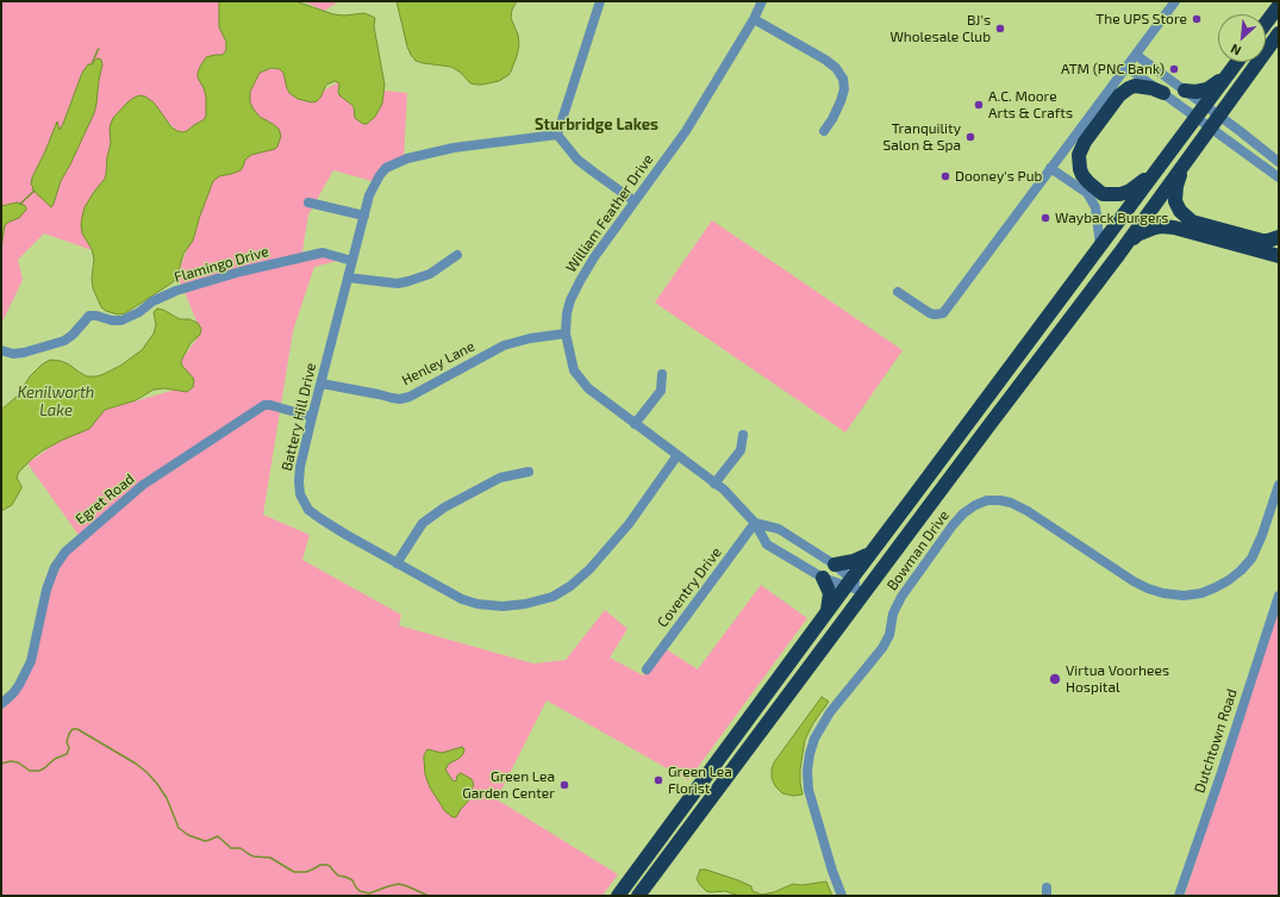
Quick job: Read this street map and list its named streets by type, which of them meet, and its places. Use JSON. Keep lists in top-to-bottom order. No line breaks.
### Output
{"streets":{"street":["William Feather Drive","Flamingo Drive","Henley Lane","Battery Hill Drive","Egret Road","Bowman Drive","Coventry Drive","Dutchtown Road"]},"crossings":[["William Feather Drive","Henley Lane"],["William Feather Drive","Battery Hill Drive"],["William Feather Drive","Coventry Drive"],["Flamingo Drive","Battery Hill Drive"],["Henley Lane","Battery Hill Drive"],["Battery Hill Drive","Egret Road"]],"districts":["Sturbridge Lakes"],"water":["Kenilworth Lake"],"places":["The UPS Store","BJ's Wholesale Club","ATM (PNC Bank)","A.C. Moore Arts & Crafts","Tranquility Salon & Spa","Dooney's Pub","Wayback Burgers","Virtua Voorhees Hospital","Green Lea Florist","Green Lea Garden Center"],"north":"bottom left"}
